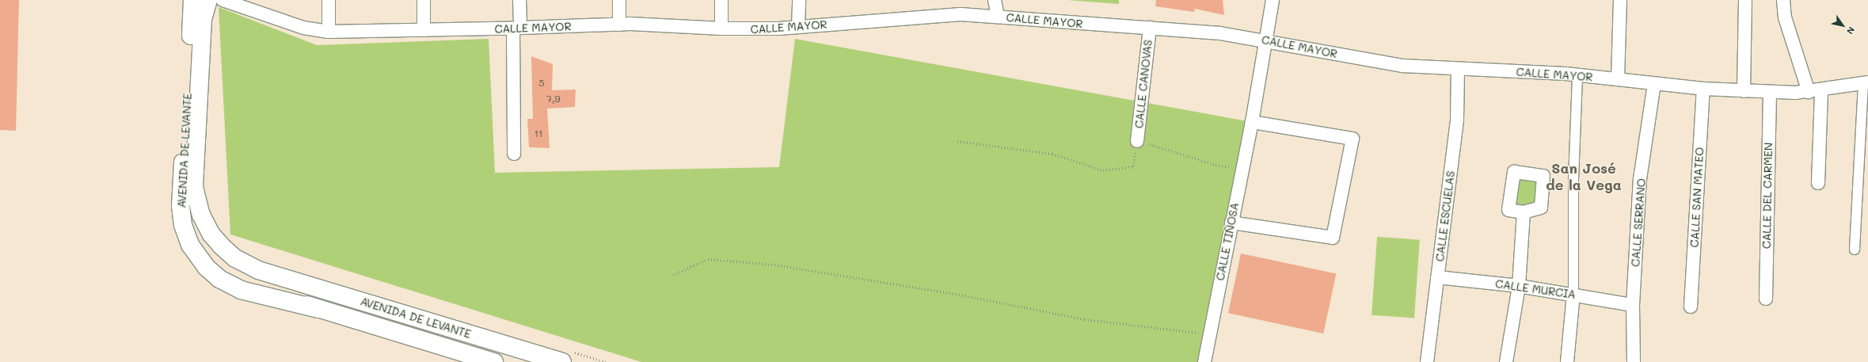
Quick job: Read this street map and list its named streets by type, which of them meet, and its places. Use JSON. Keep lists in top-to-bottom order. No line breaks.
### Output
{"streets":{"main road":["AVENIDA DE LEVANTE"],"street":["CALLE MAYOR","CALLE CANOVAS","CALLE DEL CARMEN","CALLE SAN MATEO","CALLE ESCUELAS","CALLE SERRANO","CALLE TIÑOSA","CALLE MURCIA"]},"crossings":[["CALLE MAYOR","CALLE CANOVAS"],["CALLE MAYOR","CALLE DEL CARMEN"],["CALLE MAYOR","CALLE SAN MATEO"],["CALLE MAYOR","CALLE ESCUELAS"],["CALLE MAYOR","CALLE SERRANO"],["CALLE MAYOR","CALLE TIÑOSA"],["CALLE ESCUELAS","CALLE MURCIA"],["CALLE SERRANO","CALLE MURCIA"]],"districts":["San José de la Vega"],"house_numbers":["5","7,9","11"],"north":"bottom right"}
